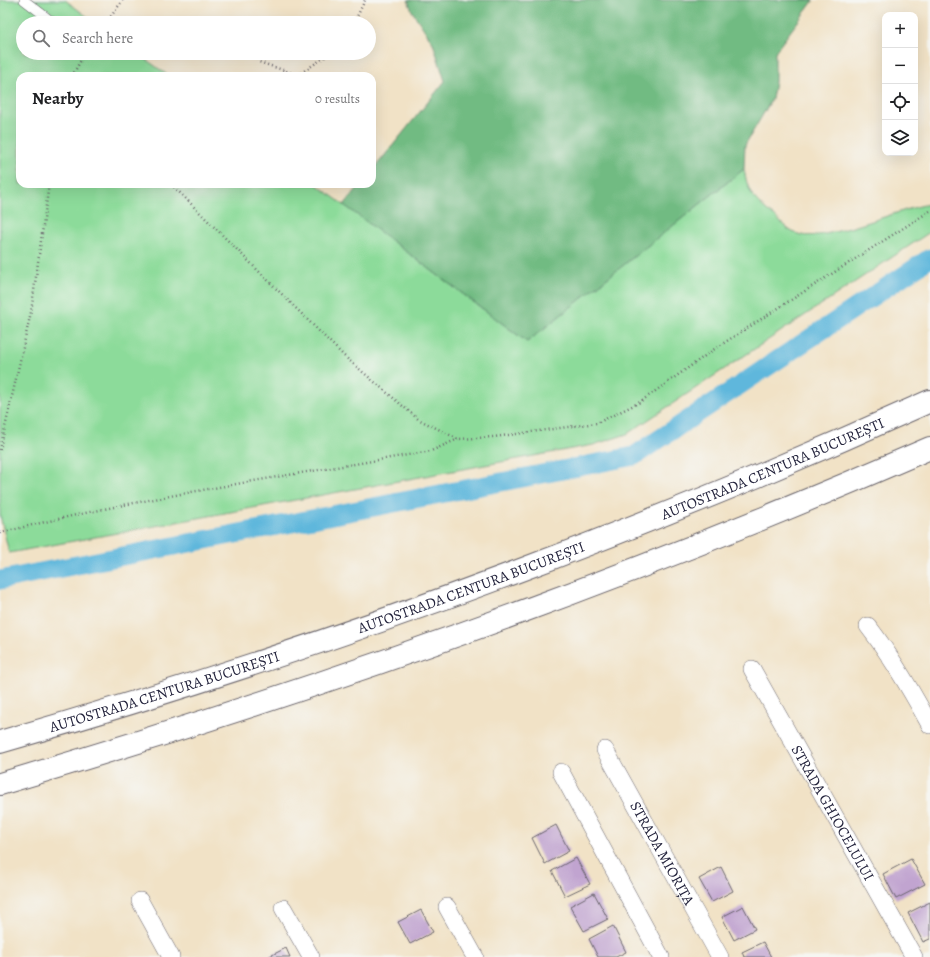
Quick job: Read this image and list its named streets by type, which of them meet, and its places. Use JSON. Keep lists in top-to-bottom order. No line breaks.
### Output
{"streets":{"highway":["AUTOSTRADA CENTURA BUCUREȘTI"],"street":["STRADA GHIOCELULUI","STRADA MIORIȚA"]},"page":{"map_buttons":["+","−"],"search":"Search here","heading":["Nearby","0 results"]}}
